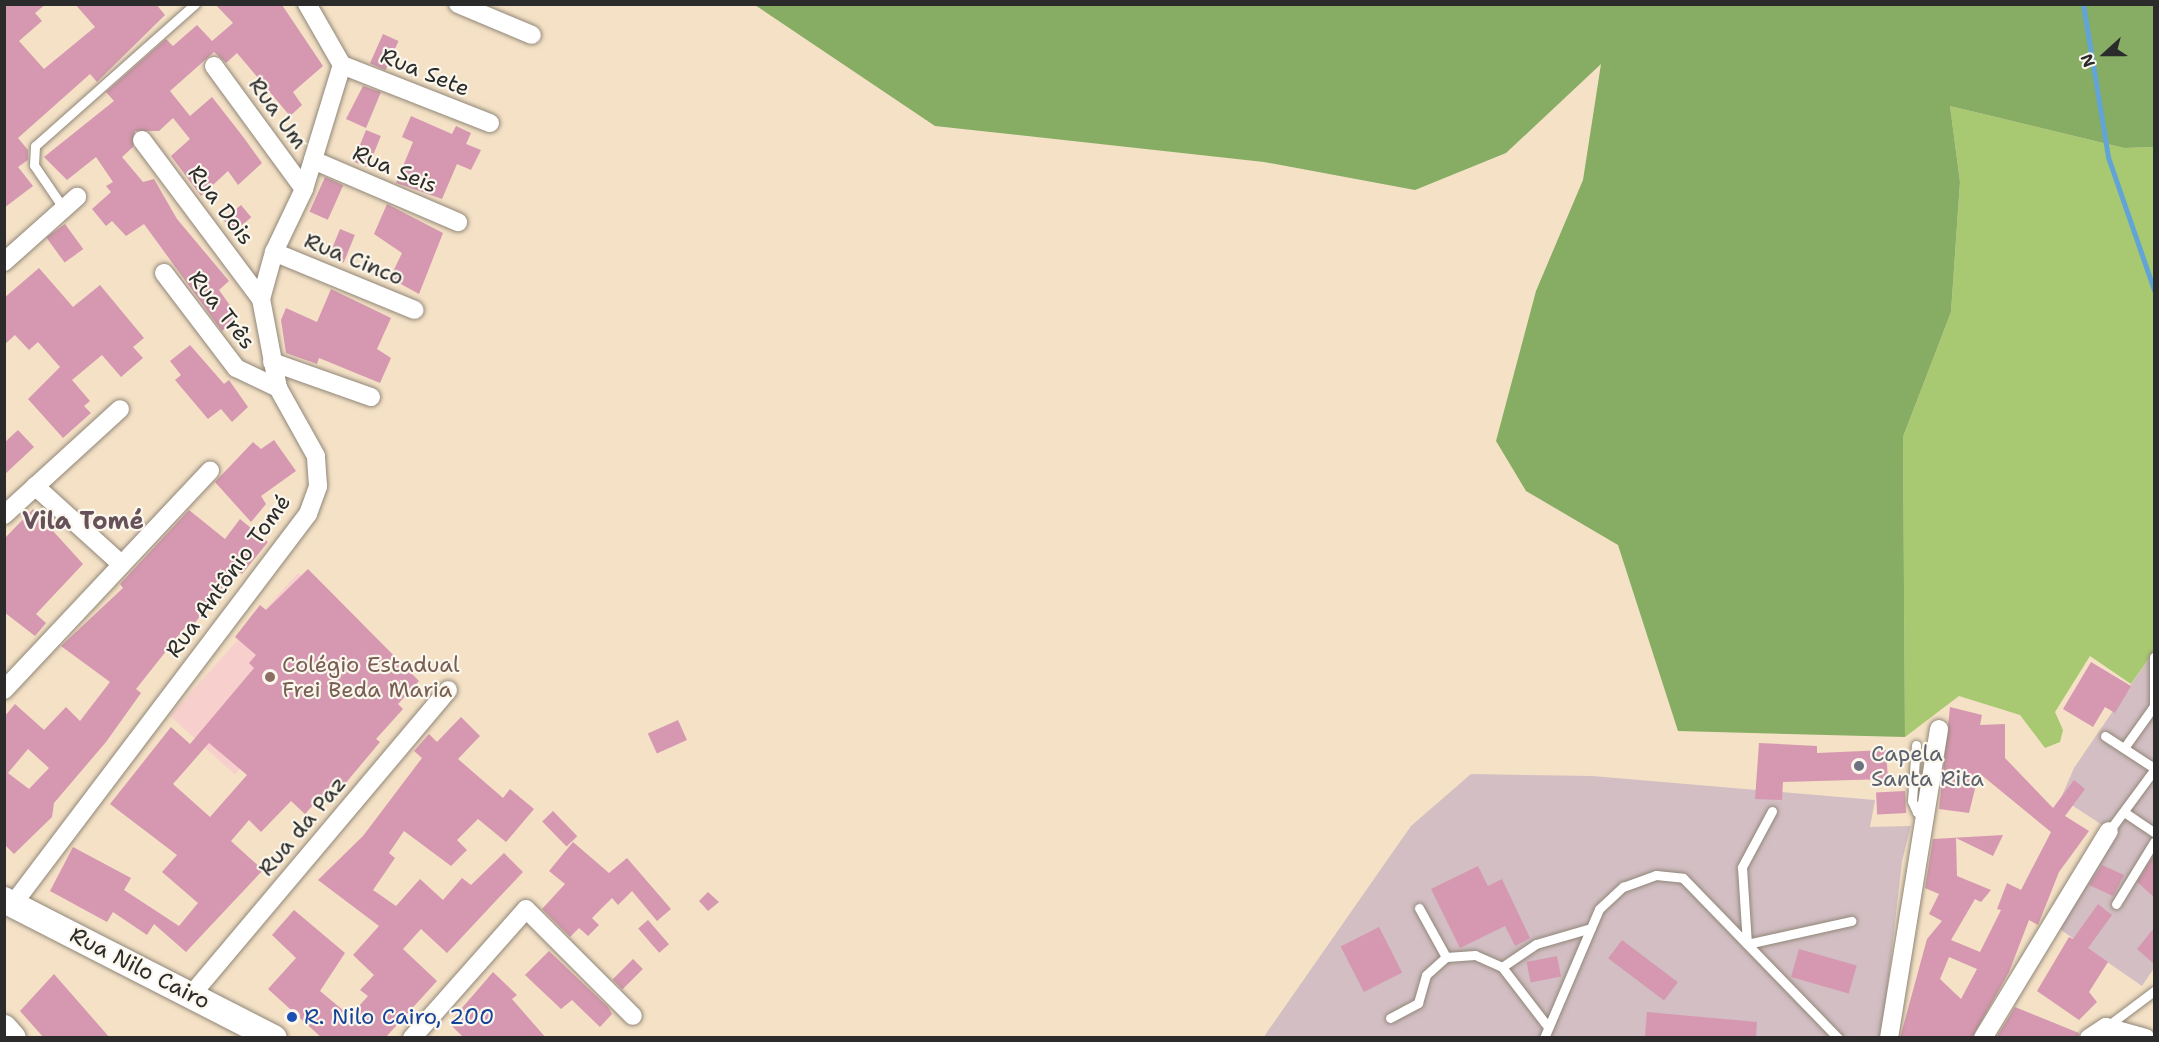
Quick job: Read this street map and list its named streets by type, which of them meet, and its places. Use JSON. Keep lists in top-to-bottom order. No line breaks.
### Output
{"streets":{"street":["Rua Sete","Rua Um","Rua Seis","Rua Dois","Rua Cinco","Rua Três","Rua Antônio Tomé","Rua da Paz","Rua Nilo Cairo"]},"crossings":[["Rua Sete","Rua Antônio Tomé"],["Rua Um","Rua Antônio Tomé"],["Rua Seis","Rua Antônio Tomé"],["Rua Dois","Rua Antônio Tomé"],["Rua Cinco","Rua Antônio Tomé"],["Rua Três","Rua Antônio Tomé"],["Rua Antônio Tomé","Rua Nilo Cairo"],["Rua da Paz","Rua Nilo Cairo"]],"districts":["Vila Tomé"],"places":["Colégio Estadual Frei Beda Maria","Capela Santa Rita","R. Nilo Cairo, 200"],"north":"left"}
